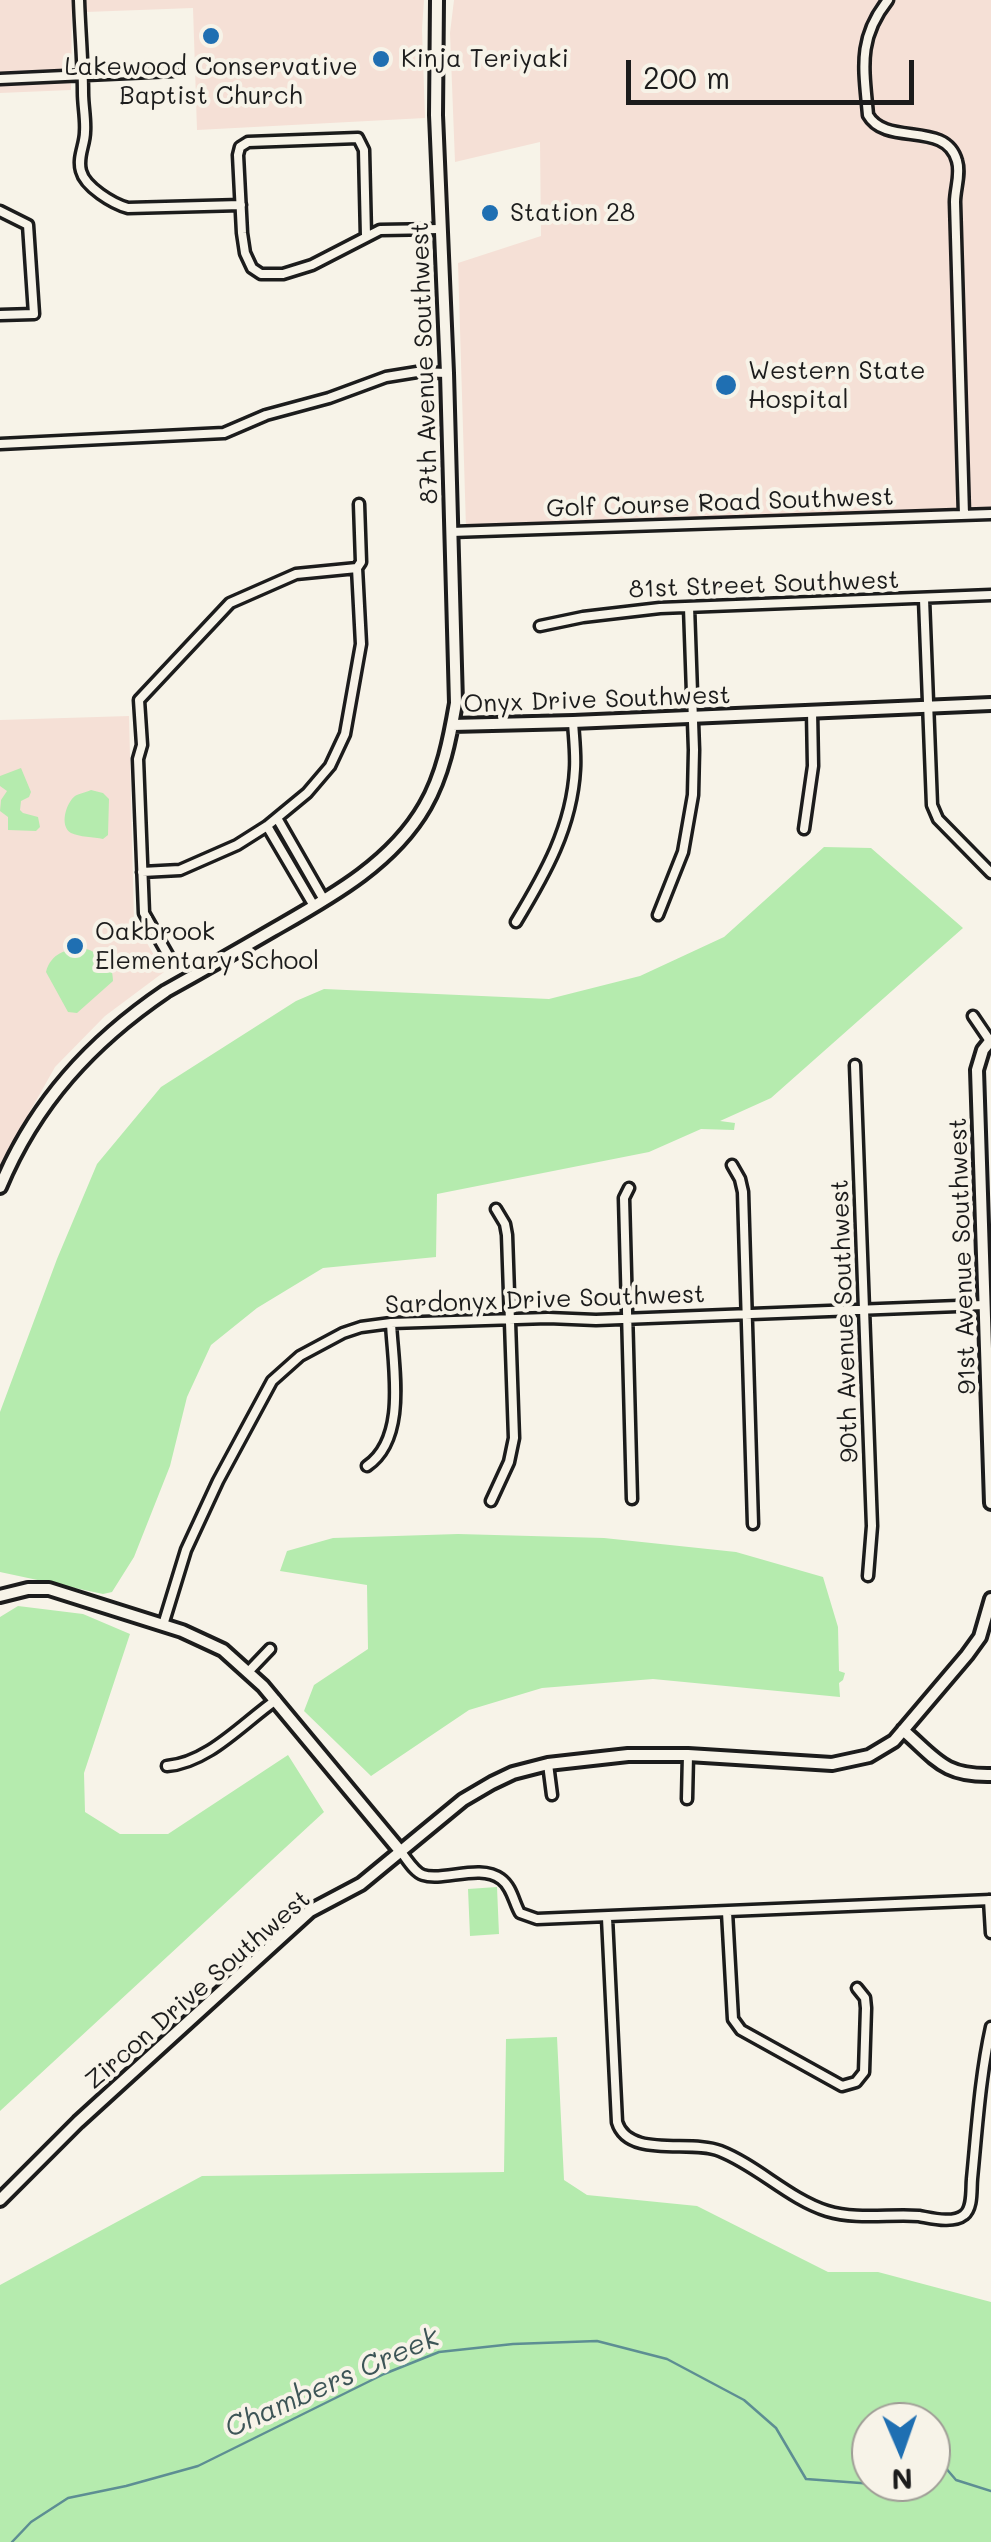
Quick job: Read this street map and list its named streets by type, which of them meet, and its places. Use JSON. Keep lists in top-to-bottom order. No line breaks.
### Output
{"streets":{"street":["87th Avenue Southwest","Golf Course Road Southwest","81st Street Southwest","Onyx Drive Southwest","91st Avenue Southwest","Sardonyx Drive Southwest","90th Avenue Southwest","Zircon Drive Southwest"]},"crossings":[["87th Avenue Southwest","Golf Course Road Southwest"],["87th Avenue Southwest","Onyx Drive Southwest"],["91st Avenue Southwest","Sardonyx Drive Southwest"],["Sardonyx Drive Southwest","90th Avenue Southwest"]],"water":["Chambers Creek"],"places":["Lakewood Conservative Baptist Church","Kinja Teriyaki","Station 28","Western State Hospital","Oakbrook Elementary School"],"scale_bar":"200 m","north":"bottom"}
